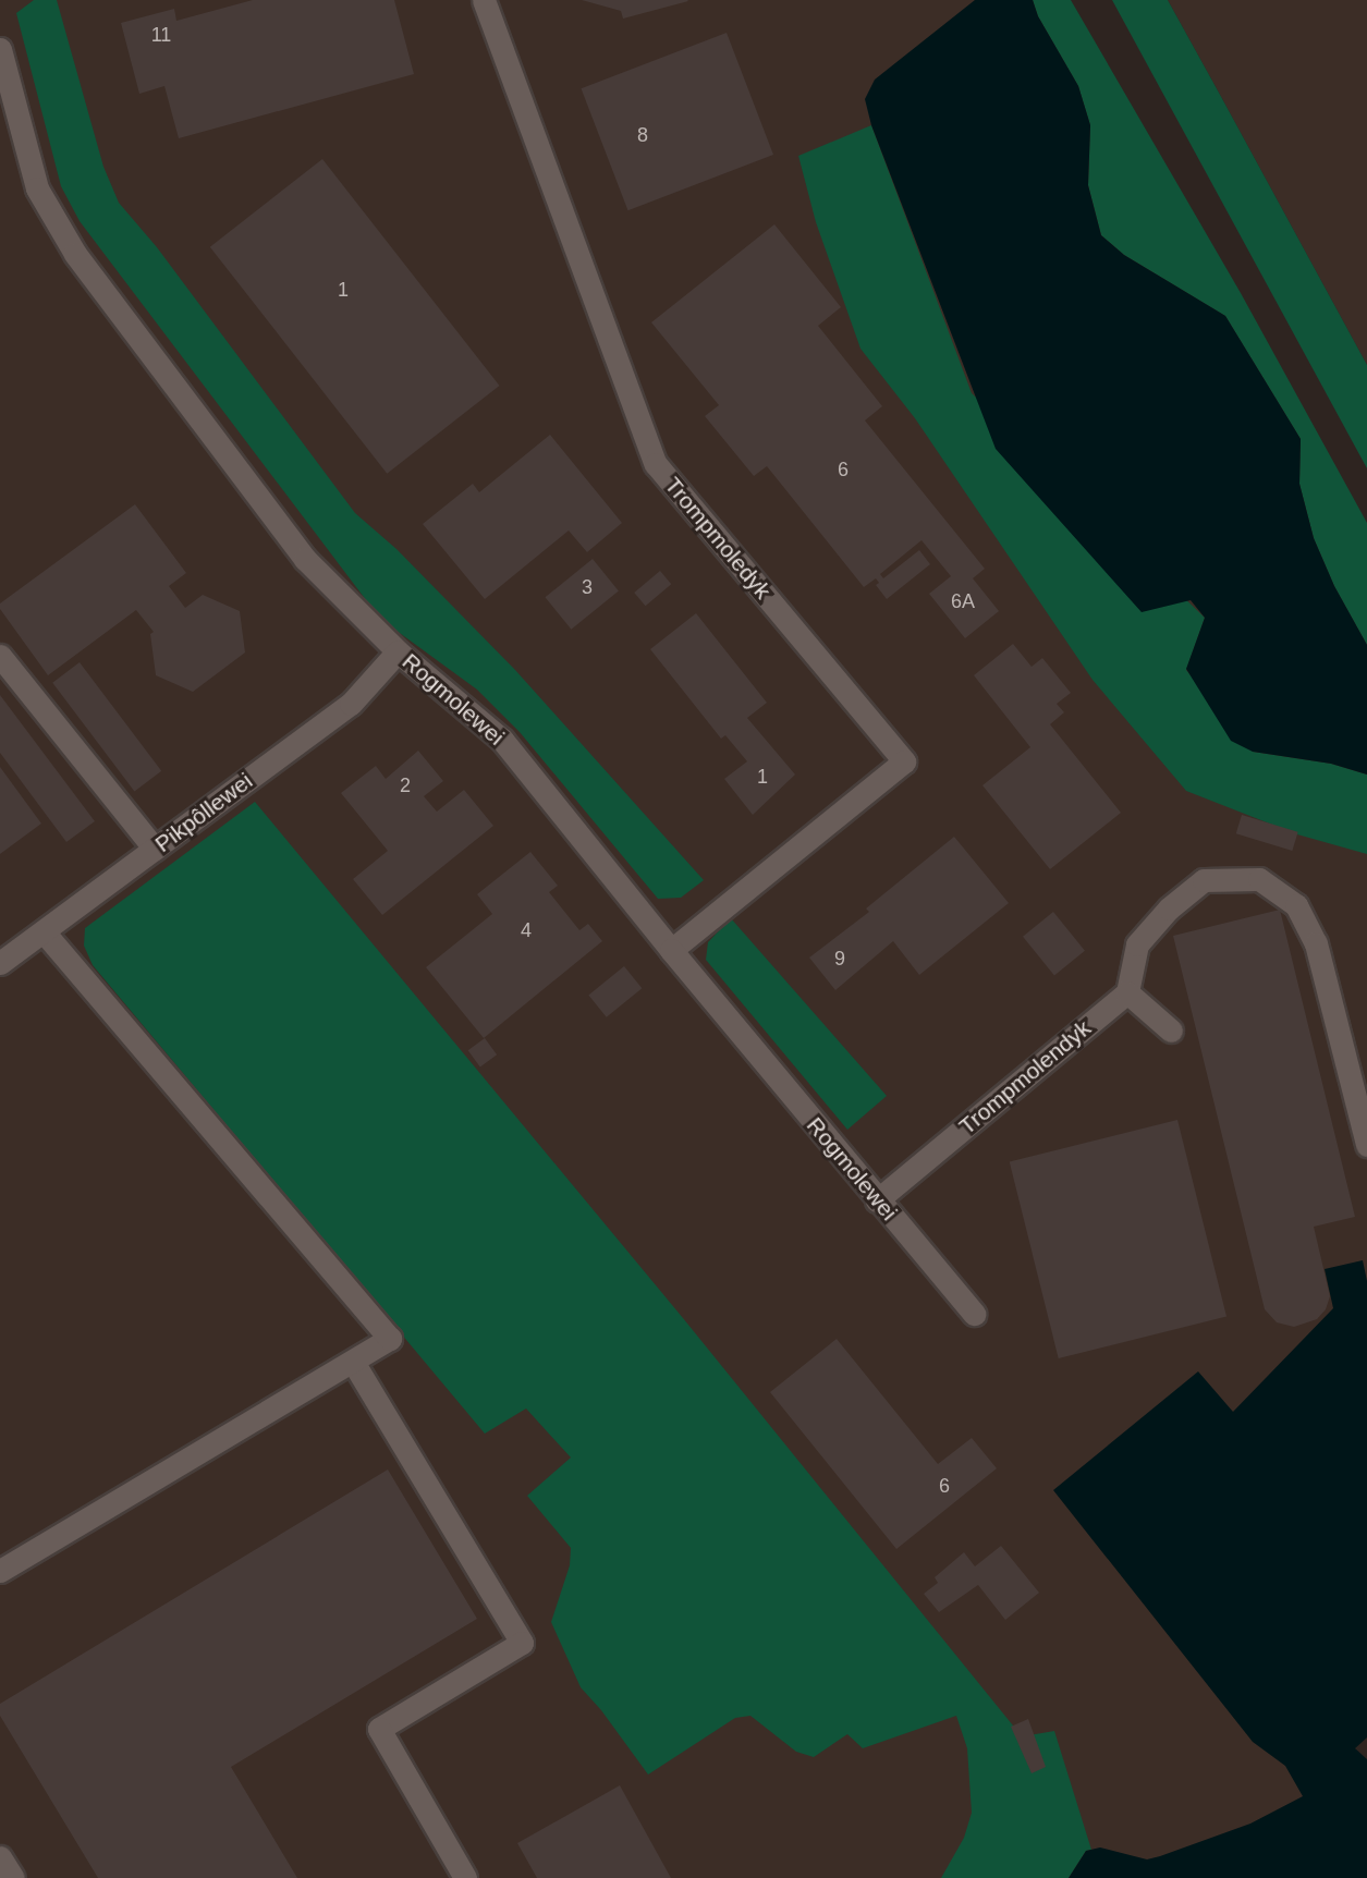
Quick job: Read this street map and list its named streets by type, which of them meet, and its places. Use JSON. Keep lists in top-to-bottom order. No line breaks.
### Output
{"streets":{"street":["Trompmoledyk","Rogmolewei","Pikpôllewei","Trompmolendyk"]},"crossings":[["Trompmoledyk","Rogmolewei"],["Rogmolewei","Pikpôllewei"],["Rogmolewei","Trompmolendyk"]],"house_numbers":["11","8","1","6","3","6A","1","2","4","9","6"]}
